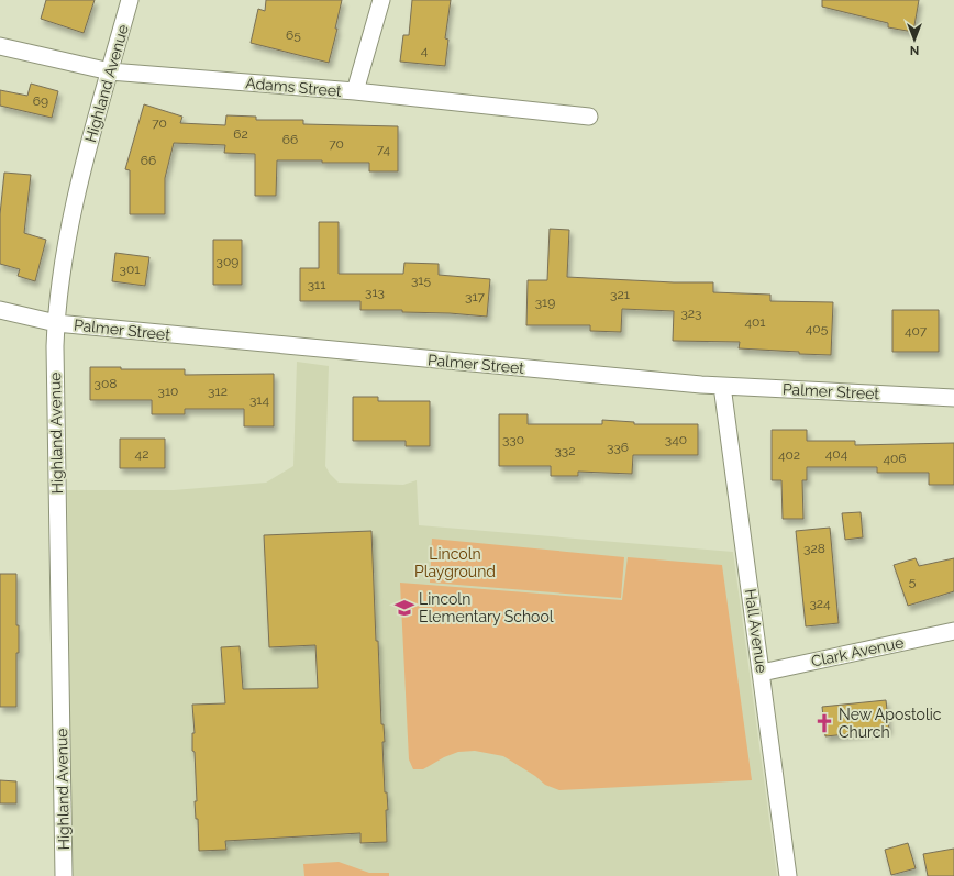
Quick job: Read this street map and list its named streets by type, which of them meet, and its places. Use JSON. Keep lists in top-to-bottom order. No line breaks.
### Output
{"streets":{"street":["Highland Avenue","Adams Street","Palmer Street","Hall Avenue","Clark Avenue"]},"crossings":[["Highland Avenue","Adams Street"],["Highland Avenue","Palmer Street"],["Palmer Street","Hall Avenue"],["Hall Avenue","Clark Avenue"]],"parks":["Lincoln Playground"],"places":{"school or university":["Lincoln Elementary School"],"church":["New Apostolic Church"]},"house_numbers":["65","4","69","70","62","66","70","74","66","309","301","315","311","313","321","317","319","323","401","405","407","308","310","312","314","330","340","336","332","42","404","402","406","328","5","324"],"north":"bottom"}
